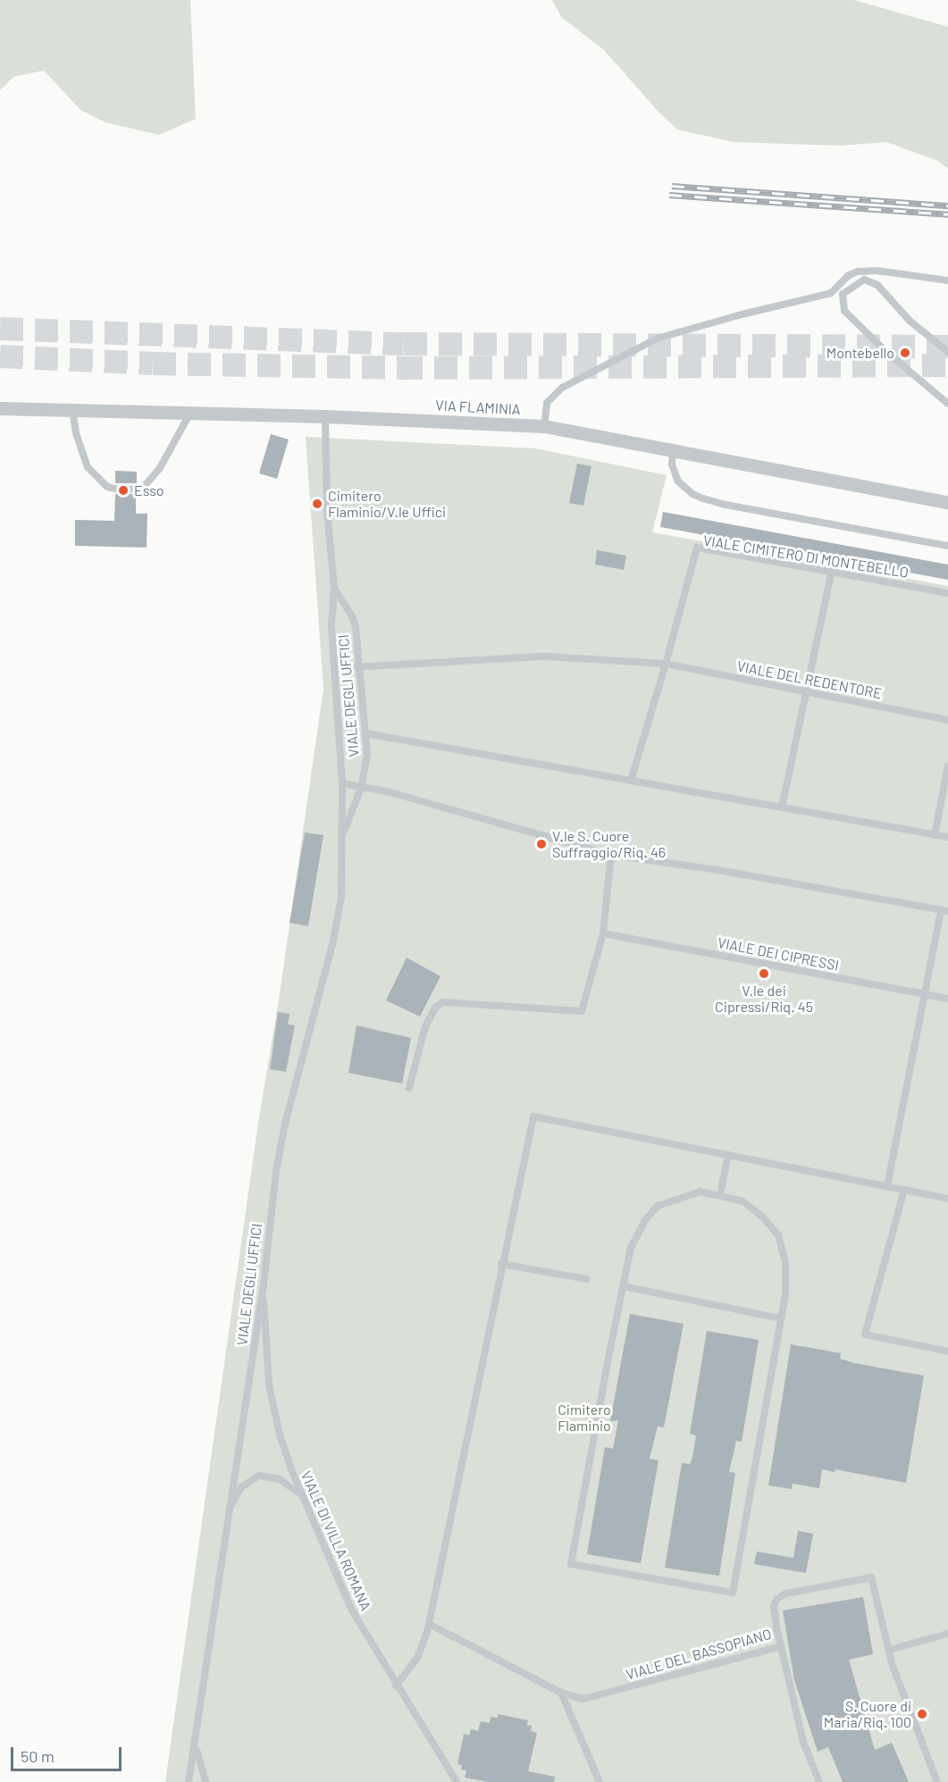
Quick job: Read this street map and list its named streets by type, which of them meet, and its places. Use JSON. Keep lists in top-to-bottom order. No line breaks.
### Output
{"streets":{"street":["VIA FLAMINIA"],"lane":["VIALE CIMITERO DI MONTEBELLO","VIALE DEL REDENTORE","VIALE DEGLI UFFICI","VIALE DEI CIPRESSI","VIALE DI VILLA ROMANA","VIALE DEL BASSOPIANO"]},"crossings":[["VIA FLAMINIA","VIALE DEGLI UFFICI"],["VIALE CIMITERO DI MONTEBELLO","VIALE DEL REDENTORE"],["VIALE DEGLI UFFICI","VIALE DI VILLA ROMANA"]],"parks":["Cimitero Flaminio"],"places":["Montebello","Esso","Cimitero Flaminio/V.le Uffici","V.le S. Cuore Suffraggio/Riq. 46","V.le dei Cipressi/Riq. 45","S. Cuore di Maria/Riq. 100"],"scale_bar":"50 m"}
